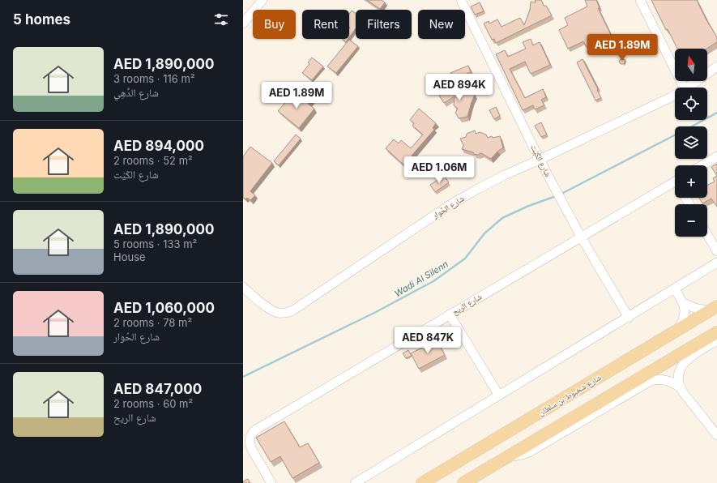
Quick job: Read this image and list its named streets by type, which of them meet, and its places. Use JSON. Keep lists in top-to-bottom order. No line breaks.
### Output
{"streets":{"main road":["شارع شخبوط بن سلطان"],"street":["شارع الكَيْت","شارع الحُوار","شارع الريح"]},"crossings":[["شارع الكَيْت","شارع الحُوار"],["شارع الكَيْت","شارع الريح"]],"water":["Wadi Al Silenn"],"north":"top","page":{"heading":"5 homes","chip":["Buy","Rent","Filters","New"],"price":["AED 1.89M","AED 894K","AED 1.89M","AED 1.06M","AED 847K"],"list":[{"name":"AED 1,890,000","note":"3 rooms · 116 m² · شارع الدِّهِي"},{"name":"AED 894,000","note":"2 rooms · 52 m² · شارع الكَيْت"},{"name":"AED 1,890,000","note":"5 rooms · 133 m² · House"},{"name":"AED 1,060,000","note":"2 rooms · 78 m² · شارع الحُوار"},{"name":"AED 847,000","note":"2 rooms · 60 m² · شارع الريح"}],"map_buttons":["+","−"]}}
